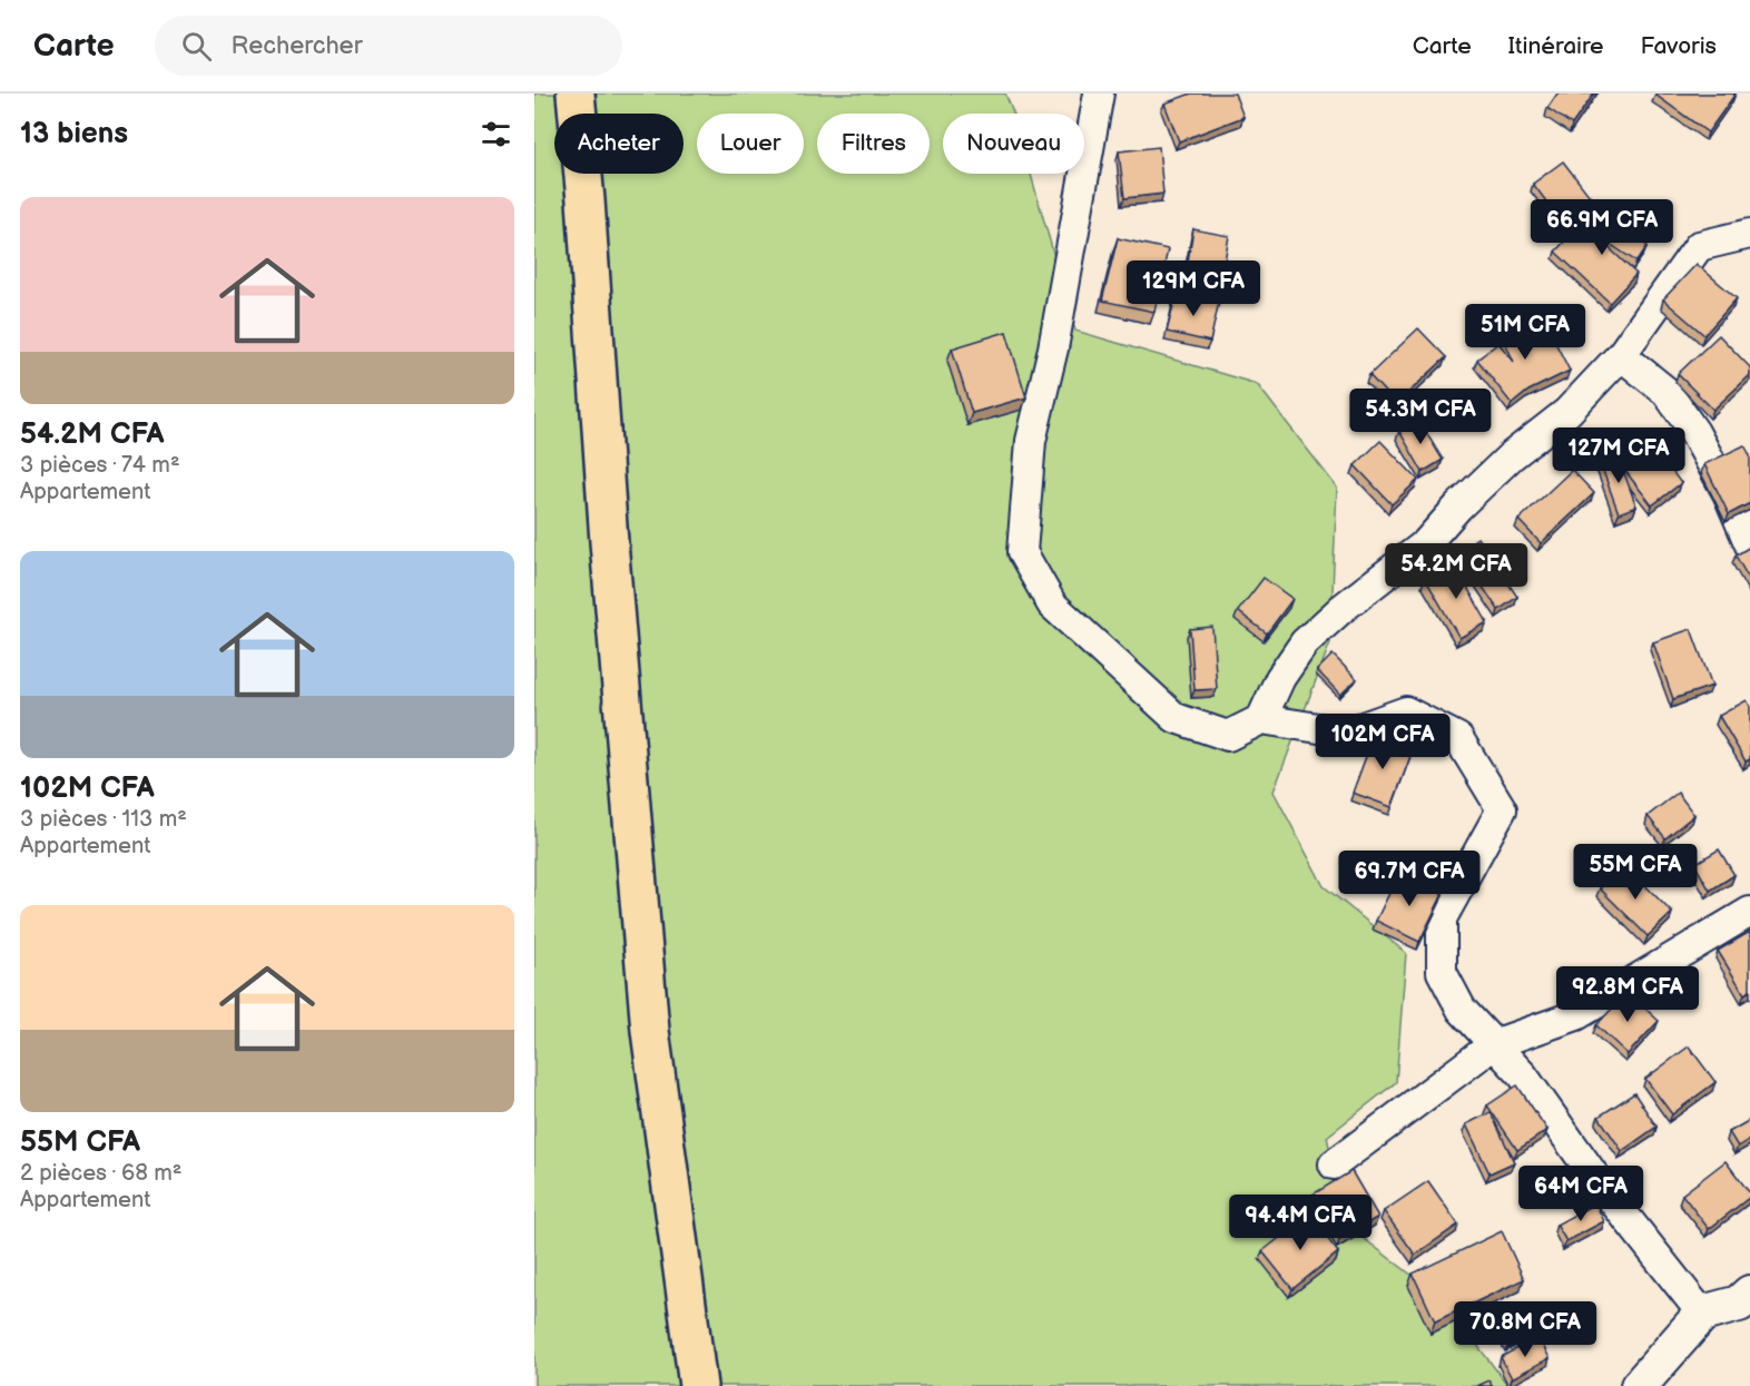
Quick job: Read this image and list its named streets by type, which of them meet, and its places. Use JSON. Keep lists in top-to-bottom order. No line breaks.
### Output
{"page":{"header":"Carte","search":"Rechercher","nav":["Carte","Itinéraire","Favoris"],"heading":"13 biens","chip":["Acheter","Louer","Filtres","Nouveau"],"list":[{"name":"54.2M CFA","note":"3 pièces · 74 m² · Appartement"},{"name":"102M CFA","note":"3 pièces · 113 m² · Appartement"},{"name":"55M CFA","note":"2 pièces · 68 m² · Appartement"}],"price":["66.9M CFA","129M CFA","51M CFA","54.3M CFA","127M CFA","54.2M CFA","102M CFA","55M CFA","69.7M CFA","92.8M CFA","64M CFA","94.4M CFA","70.8M CFA"]}}
